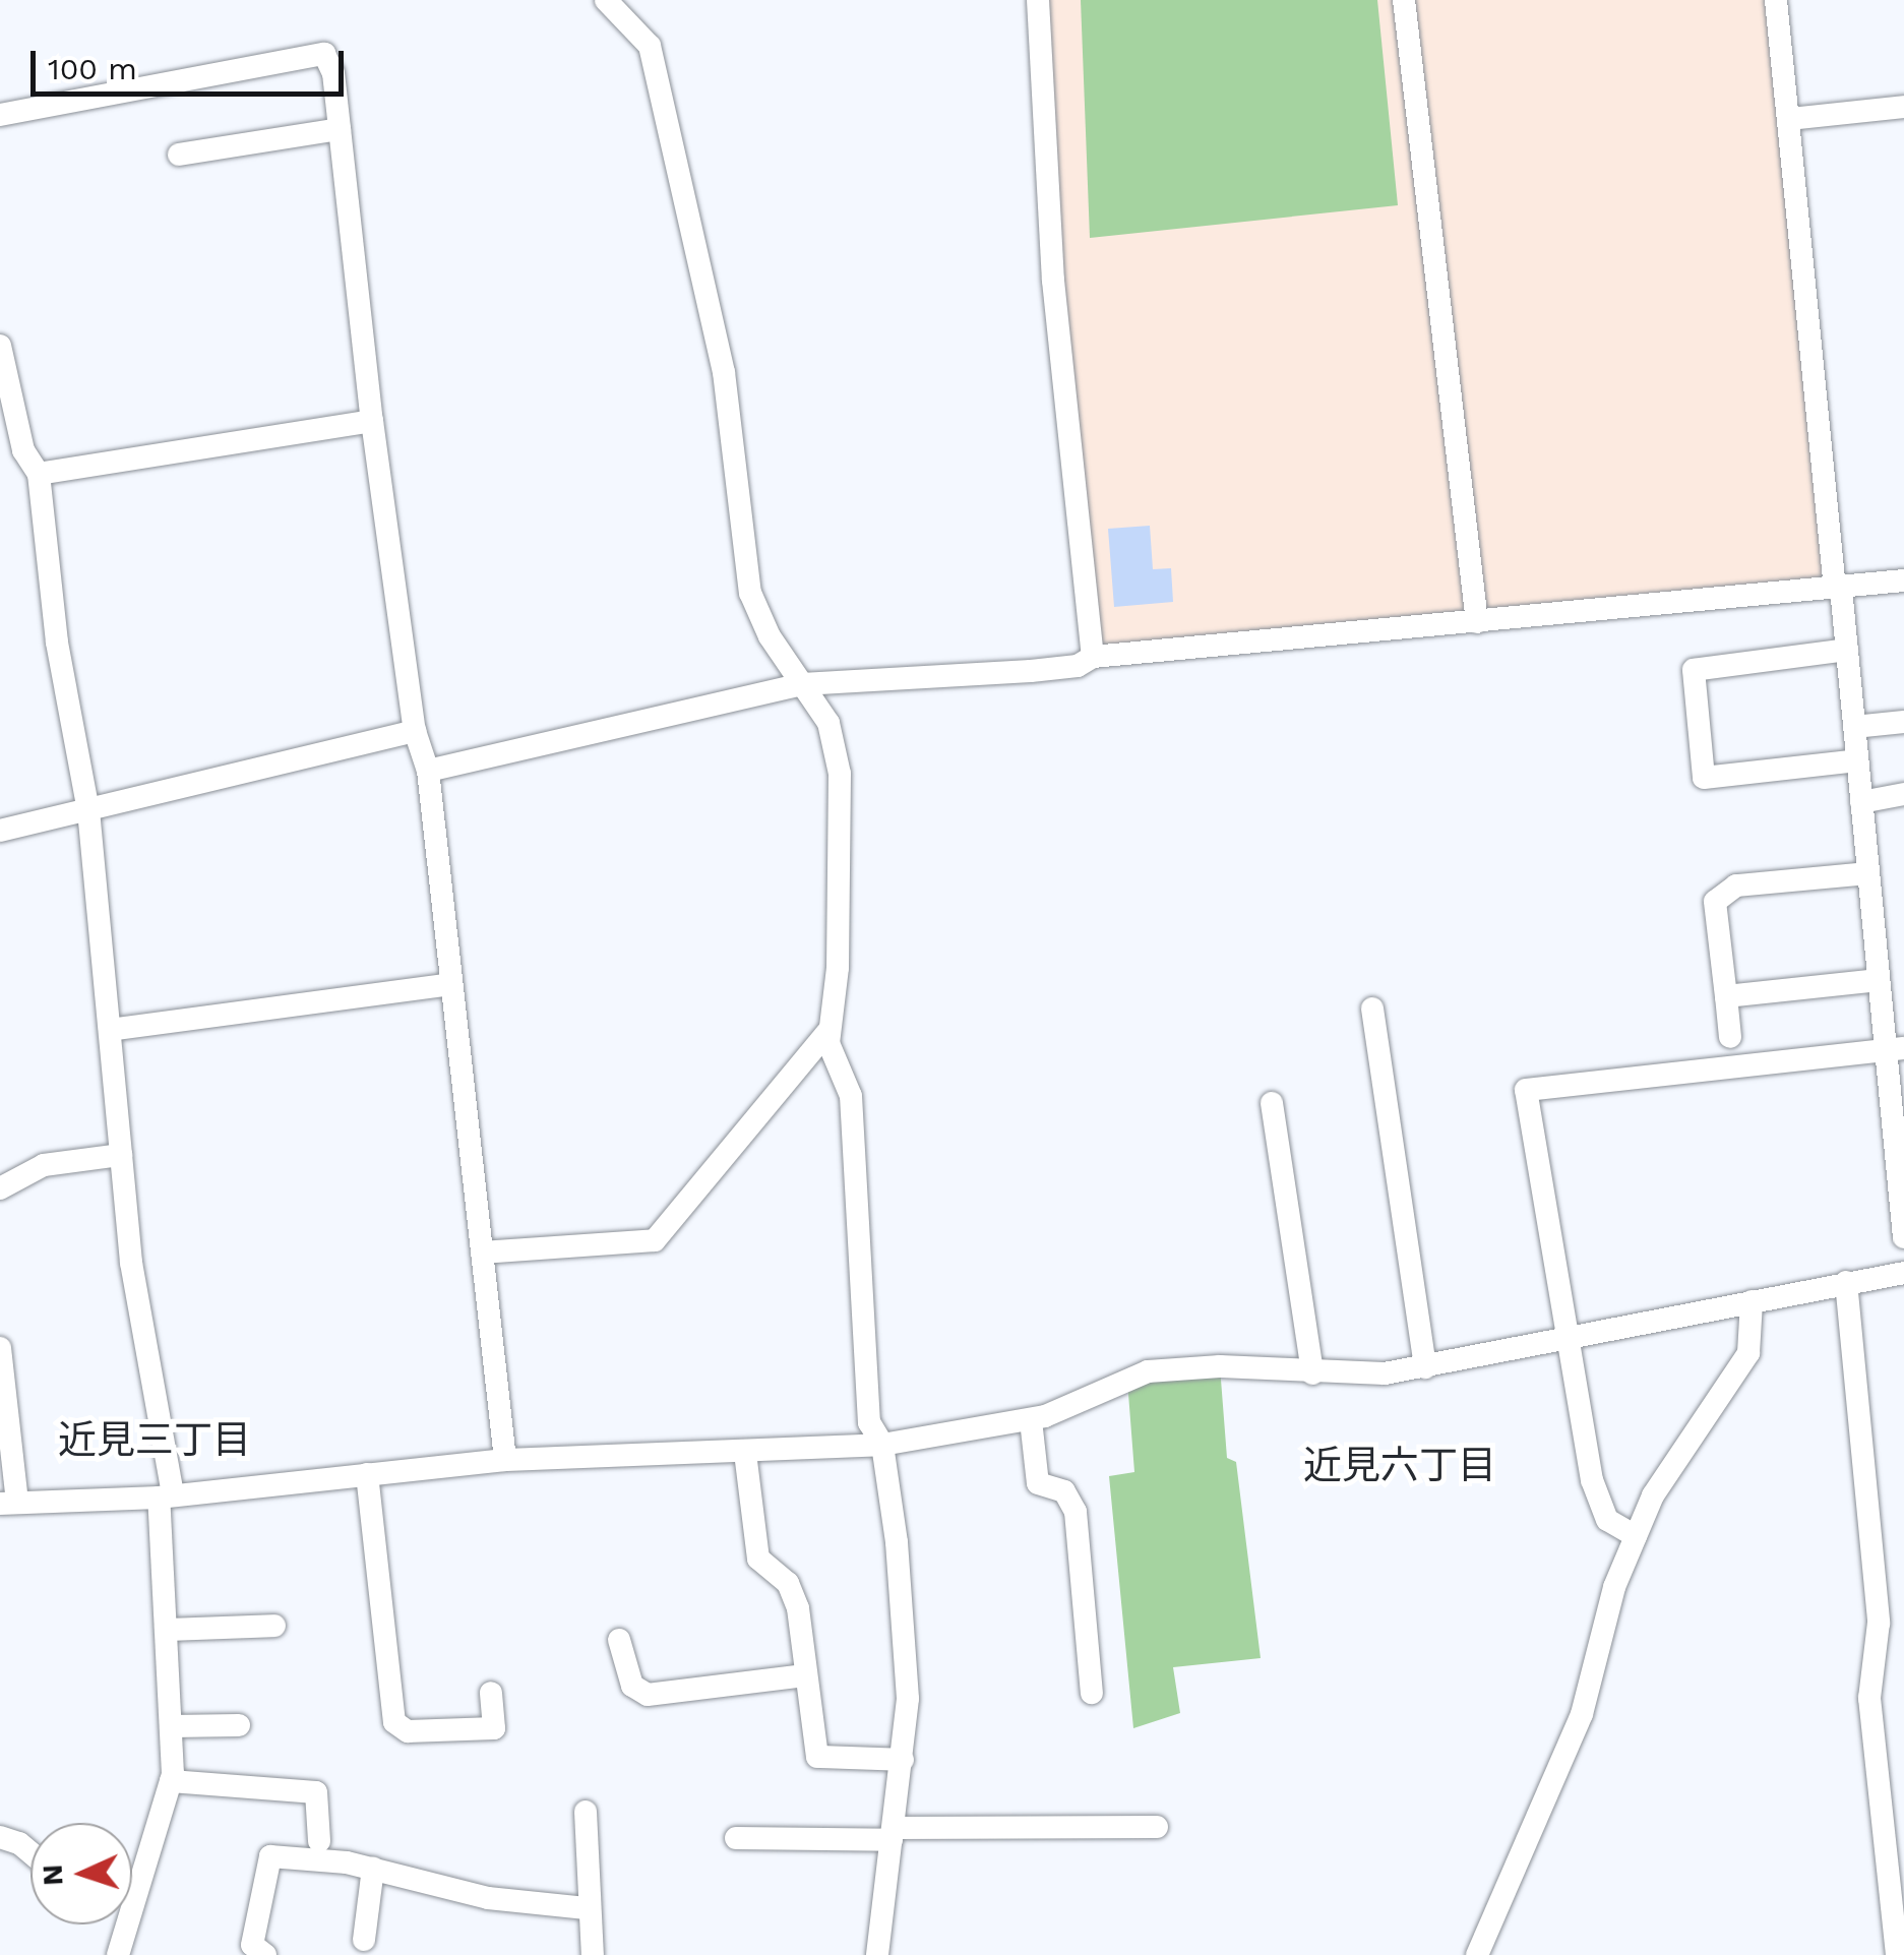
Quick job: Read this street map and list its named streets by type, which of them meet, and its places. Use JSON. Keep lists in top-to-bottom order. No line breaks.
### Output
{"districts":["近見三丁目","近見六丁目"],"scale_bar":"100 m","north":"left"}
